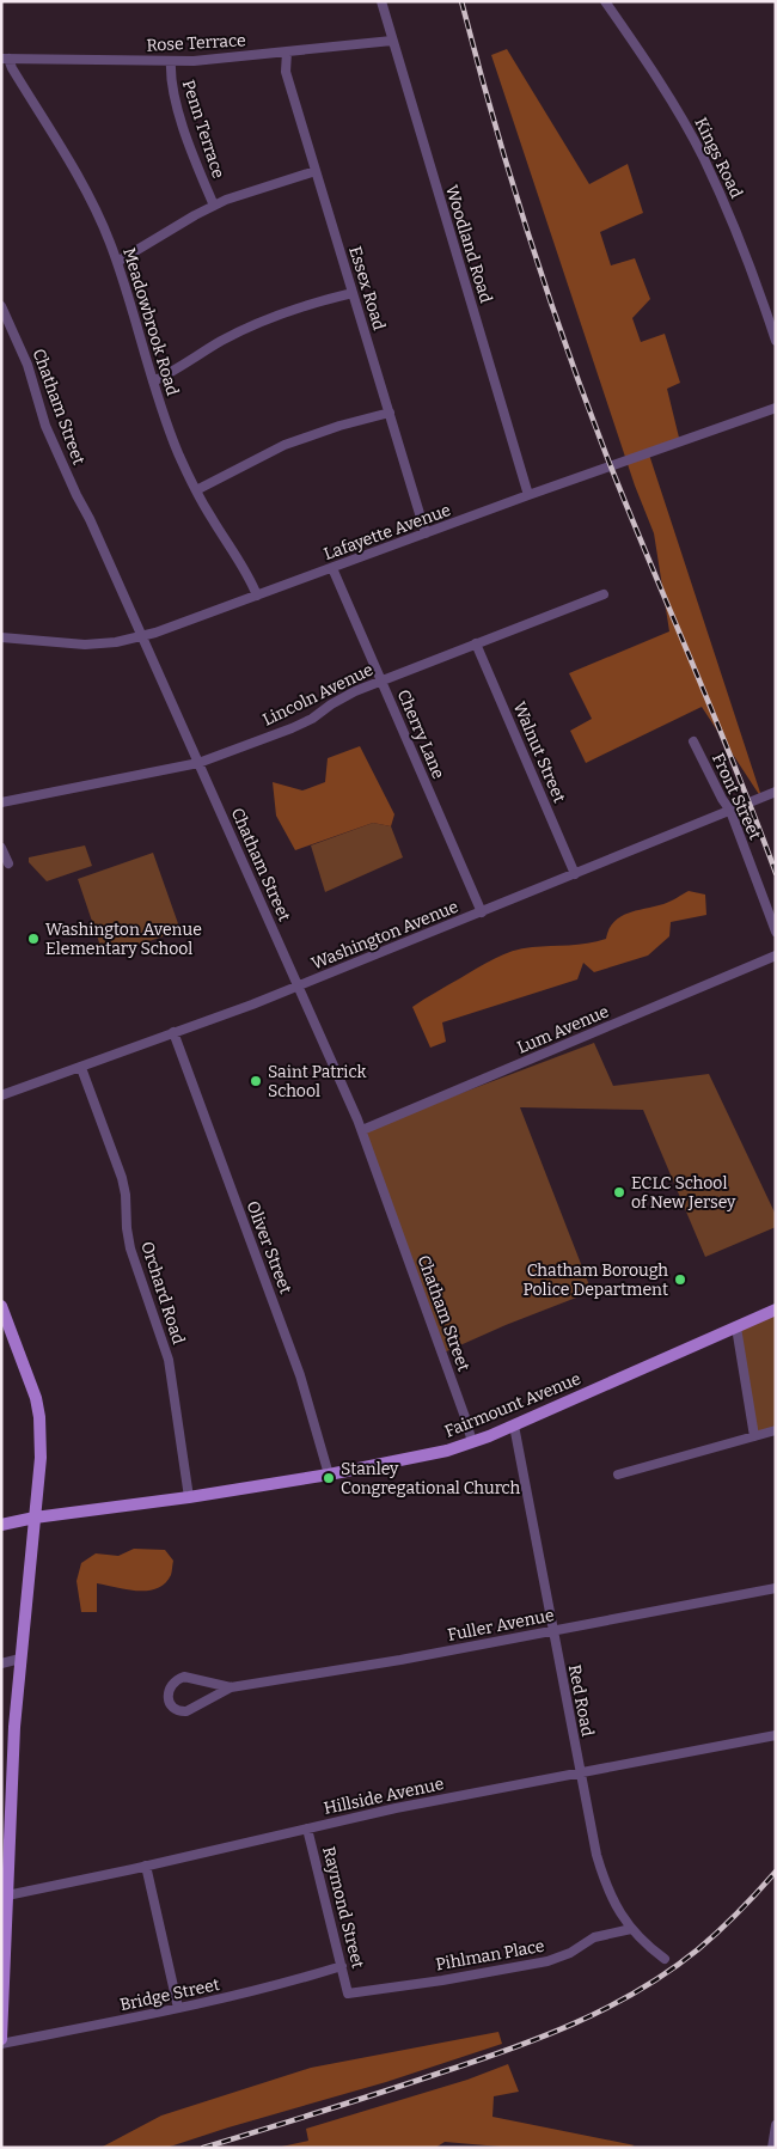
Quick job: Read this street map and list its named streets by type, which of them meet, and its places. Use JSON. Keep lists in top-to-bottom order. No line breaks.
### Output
{"streets":{"main road":["Fairmount Avenue"],"street":["Rose Terrace","Penn Terrace","Kings Road","Woodland Road","Essex Road","Meadowbrook Road","Chatham Street","Lafayette Avenue","Lincoln Avenue","Cherry Lane","Walnut Street","Front Street","Washington Avenue","Lum Avenue","Oliver Street","Orchard Road","Fuller Avenue","Red Road","Hillside Avenue","Raymond Street","Pihlman Place","Bridge Street"]},"crossings":[["Rose Terrace","Penn Terrace"],["Rose Terrace","Woodland Road"],["Rose Terrace","Essex Road"],["Rose Terrace","Meadowbrook Road"],["Woodland Road","Lafayette Avenue"],["Essex Road","Lafayette Avenue"],["Meadowbrook Road","Lafayette Avenue"],["Chatham Street","Lafayette Avenue"],["Chatham Street","Lincoln Avenue"],["Chatham Street","Washington Avenue"],["Chatham Street","Lum Avenue"],["Chatham Street","Fairmount Avenue"],["Lafayette Avenue","Cherry Lane"],["Lincoln Avenue","Cherry Lane"],["Lincoln Avenue","Walnut Street"],["Cherry Lane","Washington Avenue"],["Walnut Street","Washington Avenue"],["Front Street","Washington Avenue"],["Washington Avenue","Oliver Street"],["Washington Avenue","Orchard Road"],["Oliver Street","Fairmount Avenue"],["Orchard Road","Fairmount Avenue"],["Fairmount Avenue","Red Road"],["Fuller Avenue","Red Road"],["Red Road","Hillside Avenue"],["Red Road","Pihlman Place"],["Hillside Avenue","Raymond Street"],["Raymond Street","Pihlman Place"],["Raymond Street","Bridge Street"]],"places":["Washington Avenue Elementary School","Saint Patrick School","ECLC School of New Jersey","Chatham Borough Police Department","Stanley Congregational Church"]}
